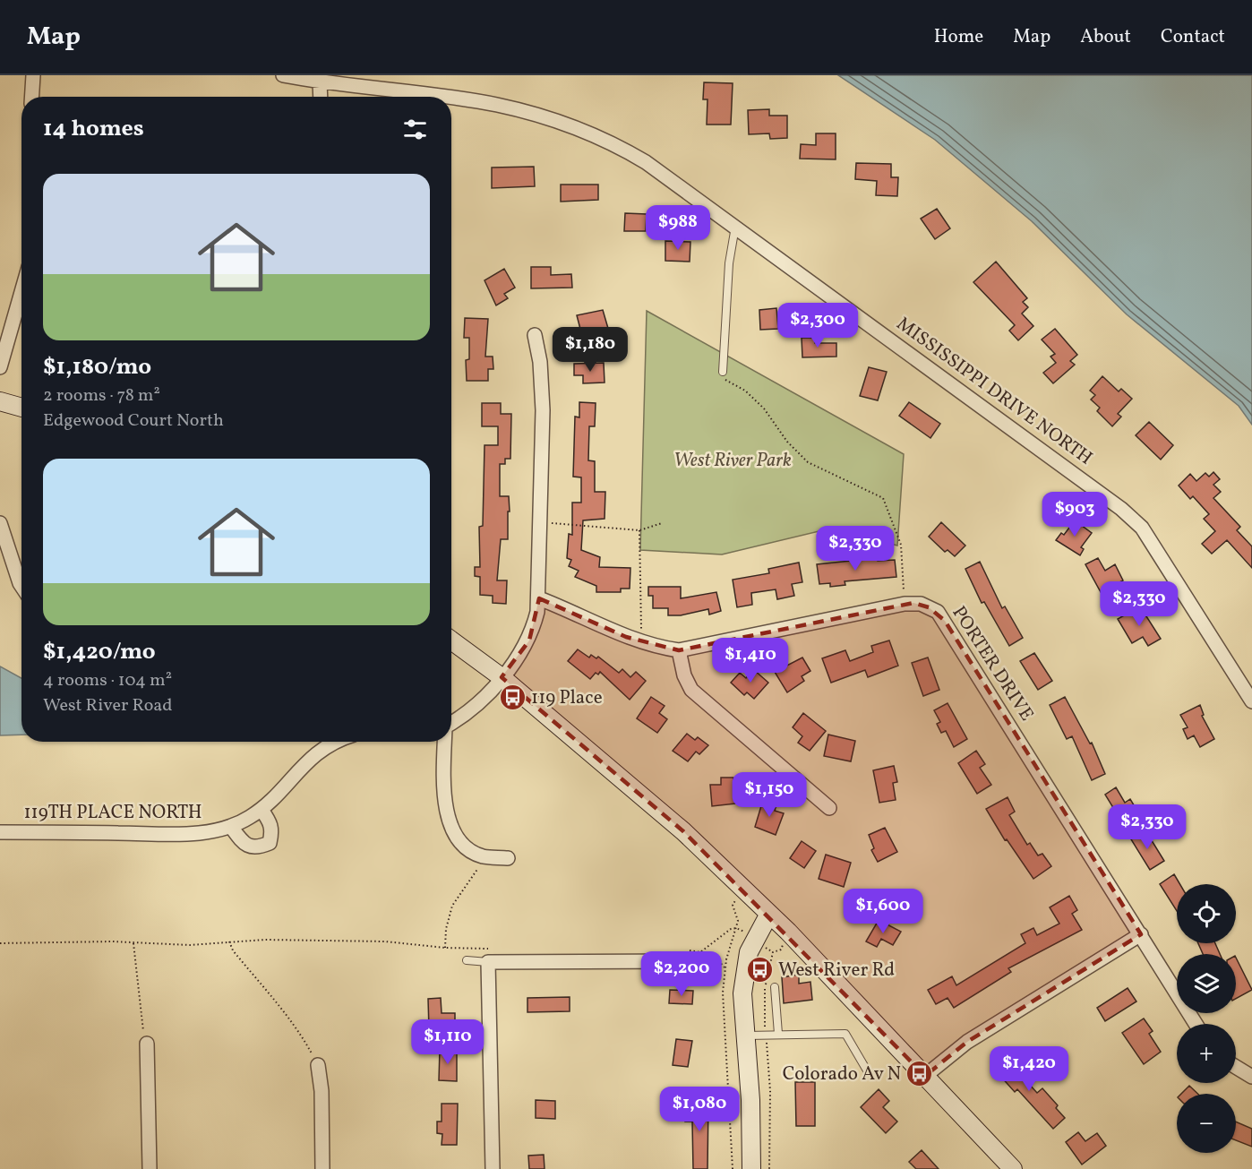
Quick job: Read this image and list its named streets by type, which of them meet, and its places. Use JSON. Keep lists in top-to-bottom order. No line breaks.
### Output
{"streets":{"street":["MISSISSIPPI DRIVE NORTH","PORTER DRIVE","119TH PLACE NORTH"]},"parks":["West River Park"],"places":{"bus stop":["119 Place","West River Rd","Colorado Av N"]},"page":{"header":"Map","nav":["Home","Map","About","Contact"],"heading":"14 homes","list":[{"name":"$1,180/mo","note":"2 rooms · 78 m² · Edgewood Court North"},{"name":"$1,420/mo","note":"4 rooms · 104 m² · West River Road"}],"price":["$988","$2,300","$1,180","$903","$2,330","$2,330","$1,410","$1,150","$2,330","$1,600","$2,200","$1,110","$1,420","$1,080"],"map_buttons":["+","−"]}}
